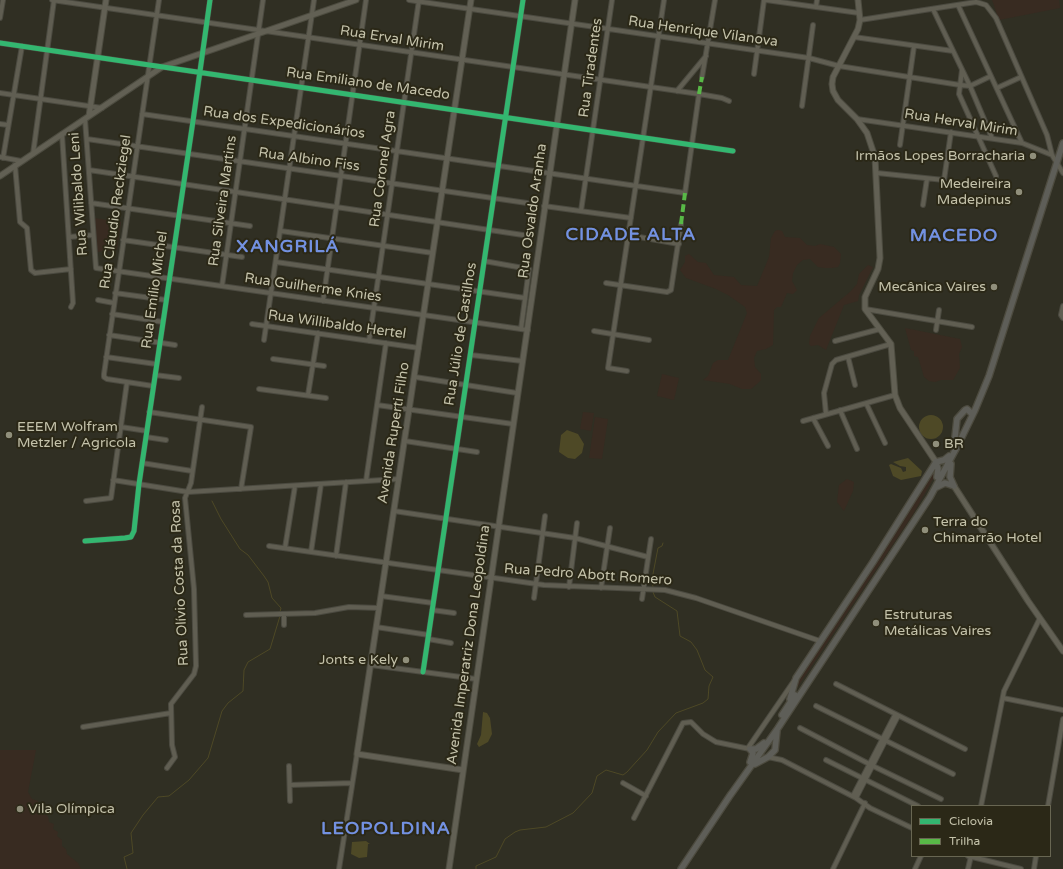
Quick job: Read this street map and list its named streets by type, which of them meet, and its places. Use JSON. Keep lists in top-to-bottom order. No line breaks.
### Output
{"streets":{"main road":["Rua Osvaldo Aranha","Avenida Ruperti Filho","Avenida Imperatriz Dona Leopoldina"],"street":["Rua Henrique Vilanova","Rua Erval Mirim","Rua Tiradentes","Rua Emiliano de Macedo","Rua dos Expedicionários","Rua Herval Mirim","Rua Albino Fiss","Rua Coronel Agra","Rua Wilibaldo Leni","Rua Silveira Martins","Rua Cláudio Reckziegel","Rua Guilherme Knies","Rua Emílio Michel","Rua Willibaldo Hertel","Rua Júlio de Castilhos","Rua Pedro Abott Romero","Rua Olívio Costa da Rosa"]},"crossings":[["Rua Henrique Vilanova","Rua Tiradentes"],["Rua Henrique Vilanova","Rua Coronel Agra"],["Rua Henrique Vilanova","Rua Osvaldo Aranha"],["Rua Henrique Vilanova","Rua Júlio de Castilhos"],["Rua Henrique Vilanova","Avenida Ruperti Filho"],["Rua Erval Mirim","Rua Tiradentes"],["Rua Erval Mirim","Rua Coronel Agra"],["Rua Erval Mirim","Rua Osvaldo Aranha"],["Rua Erval Mirim","Rua Júlio de Castilhos"],["Rua Erval Mirim","Avenida Ruperti Filho"],["Rua Tiradentes","Rua Emiliano de Macedo"],["Rua Tiradentes","Rua dos Expedicionários"],["Rua Emiliano de Macedo","Rua dos Expedicionários"],["Rua Emiliano de Macedo","Rua Coronel Agra"],["Rua Emiliano de Macedo","Rua Silveira Martins"],["Rua Emiliano de Macedo","Rua Osvaldo Aranha"],["Rua Emiliano de Macedo","Rua Cláudio Reckziegel"],["Rua Emiliano de Macedo","Rua Emílio Michel"],["Rua Emiliano de Macedo","Rua Júlio de Castilhos"],["Rua Emiliano de Macedo","Avenida Ruperti Filho"],["Rua dos Expedicionários","Rua Coronel Agra"],["Rua dos Expedicionários","Rua Silveira Martins"],["Rua dos Expedicionários","Rua Osvaldo Aranha"],["Rua dos Expedicionários","Rua Cláudio Reckziegel"],["Rua dos Expedicionários","Rua Emílio Michel"],["Rua dos Expedicionários","Rua Júlio de Castilhos"],["Rua dos Expedicionários","Avenida Ruperti Filho"],["Rua Albino Fiss","Rua Coronel Agra"],["Rua Albino Fiss","Rua Wilibaldo Leni"],["Rua Albino Fiss","Rua Silveira Martins"],["Rua Albino Fiss","Rua Cláudio Reckziegel"],["Rua Albino Fiss","Rua Emílio Michel"],["Rua Albino Fiss","Rua Júlio de Castilhos"],["Rua Albino Fiss","Avenida Ruperti Filho"],["Rua Coronel Agra","Rua Guilherme Knies"],["Rua Coronel Agra","Rua Willibaldo Hertel"],["Rua Wilibaldo Leni","Rua Guilherme Knies"],["Rua Silveira Martins","Rua Guilherme Knies"],["Rua Osvaldo Aranha","Rua Guilherme Knies"],["Rua Osvaldo Aranha","Avenida Imperatriz Dona Leopoldina"],["Rua Cláudio Reckziegel","Rua Guilherme Knies"],["Rua Cláudio Reckziegel","Rua Emílio Michel"],["Rua Guilherme Knies","Rua Emílio Michel"],["Rua Guilherme Knies","Rua Júlio de Castilhos"],["Rua Guilherme Knies","Avenida Ruperti Filho"],["Rua Willibaldo Hertel","Avenida Ruperti Filho"],["Rua Júlio de Castilhos","Rua Pedro Abott Romero"],["Avenida Ruperti Filho","Rua Pedro Abott Romero"],["Rua Pedro Abott Romero","Avenida Imperatriz Dona Leopoldina"]],"districts":["CIDADE ALTA","MACEDO","XANGRILÁ","LEOPOLDINA"],"places":["Irmãos Lopes Borracharia","Medeireira Madepinus","Mecânica Vaires","EEEM Wolfram Metzler / Agricola","BR","Terra do Chimarrão Hotel","Estruturas Metálicas Vaires","Jonts e Kely","Vila Olímpica"],"legend":["Ciclovia","Trilha"]}
